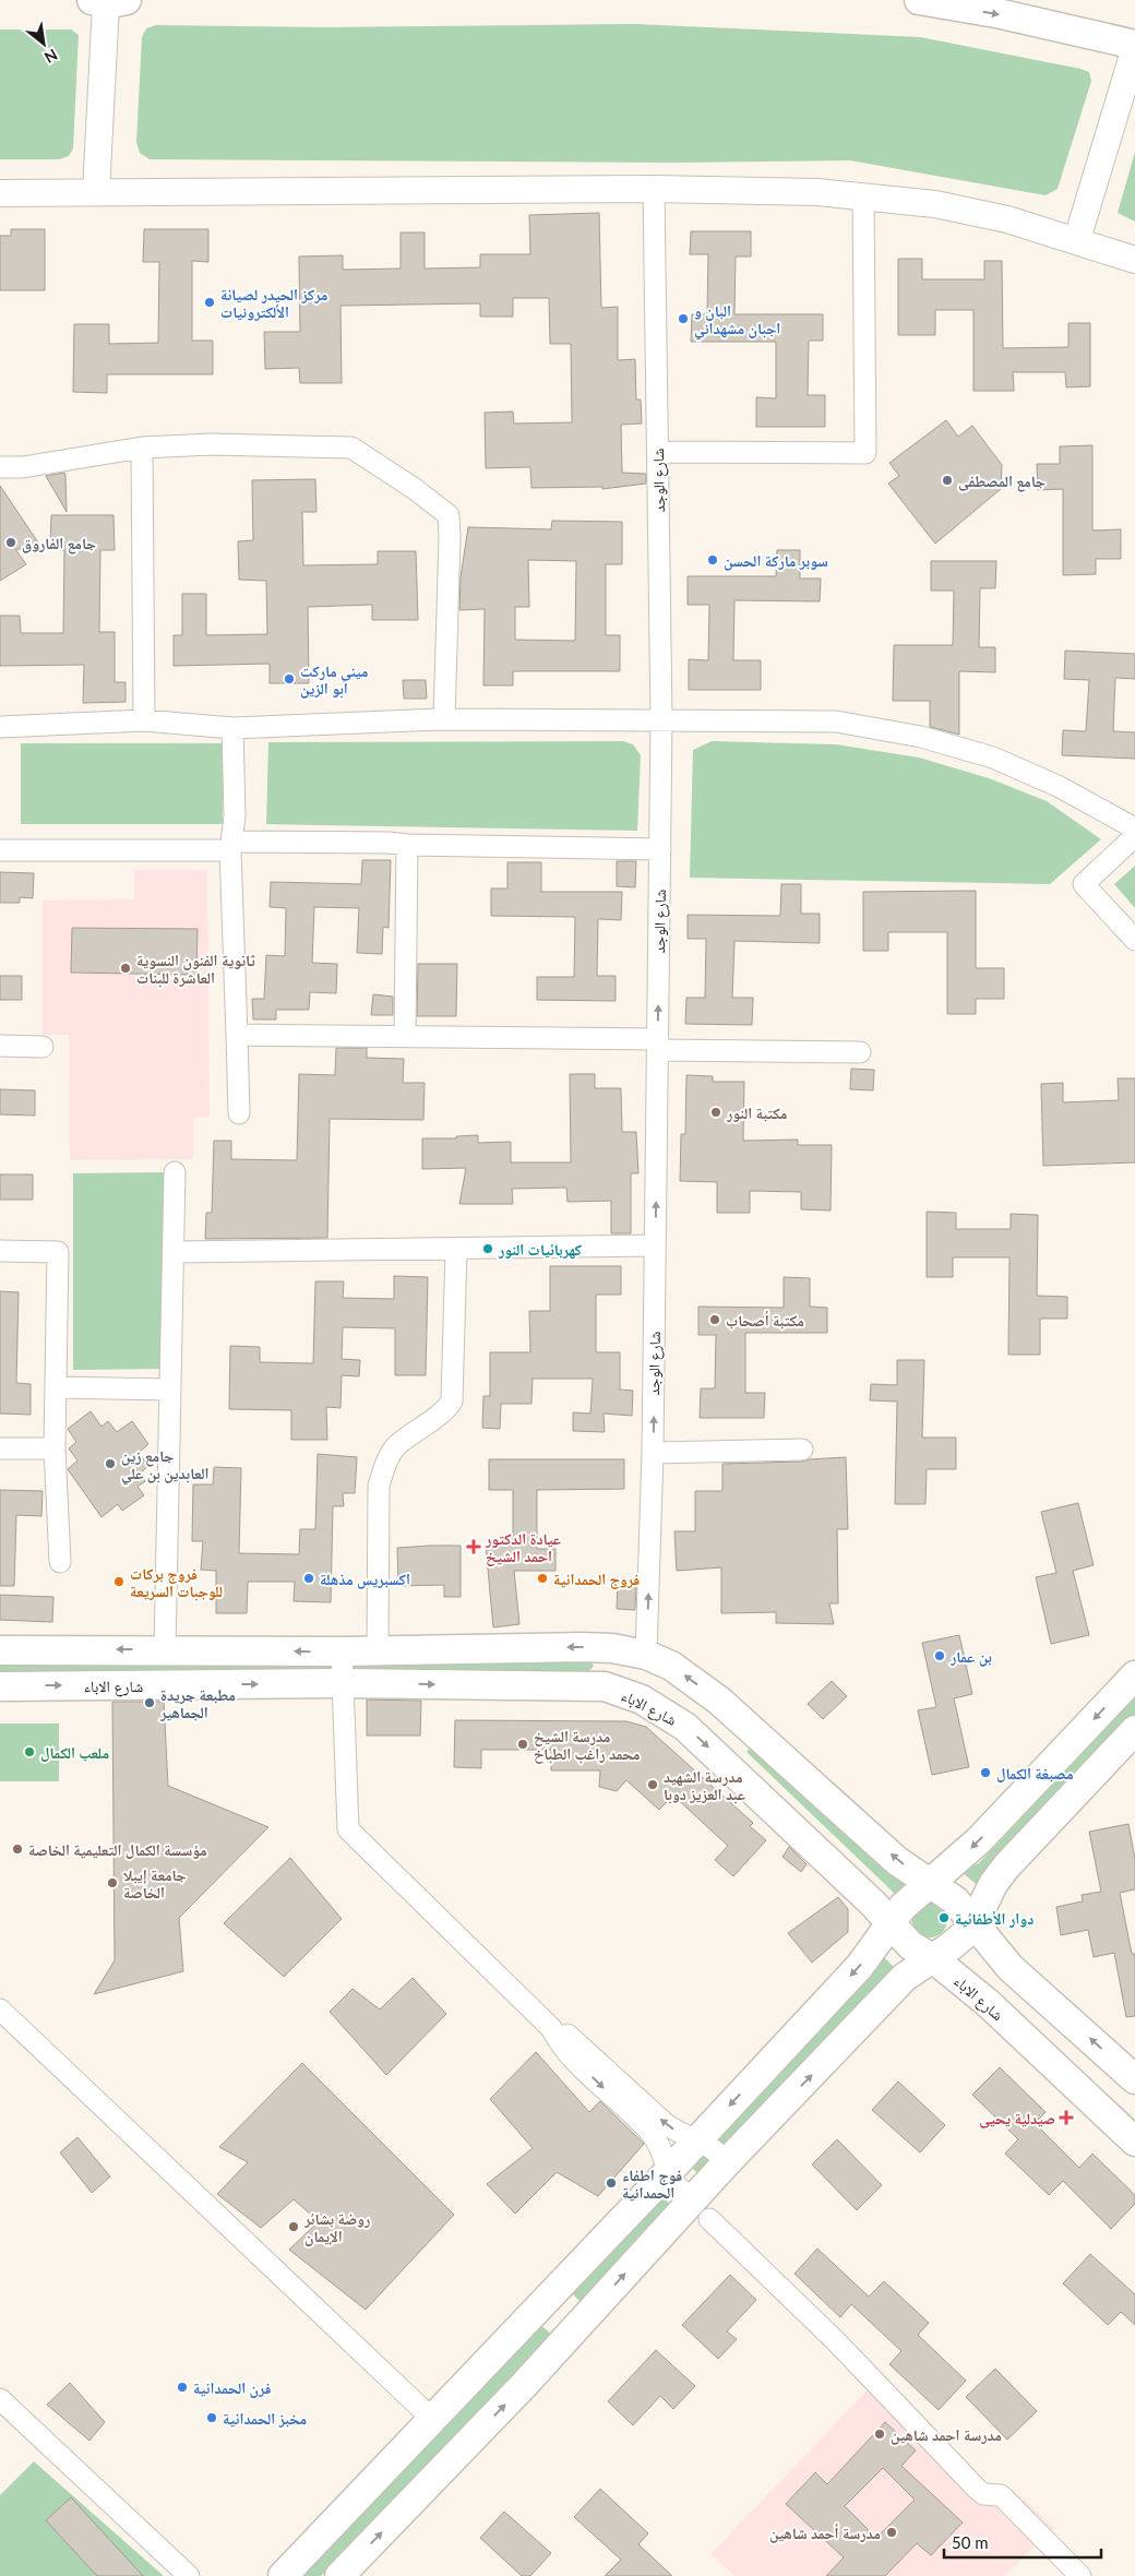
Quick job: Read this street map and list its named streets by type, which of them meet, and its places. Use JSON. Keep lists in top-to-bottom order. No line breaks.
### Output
{"streets":{"main road":["شارع الاباء"],"street":["شارع الوجد"]},"one_way":["شارع الوجد"],"places":{"other":["مركز الحيدر لصيانة الألكترونيات","البان و اجبان مشهداني","جامع المصطفى","جامع الفاروق","سوبر ماركة الحسن","ميني ماركت ابو الزين","ثانوية الفنون النسوية العاشرة للبنات","مكتبة النور","كهربائيات النور","مكتبة أصحاب","جامع زين العابدين بن علي","اكسبريس مذهلة","فروج الحمدانية","فروج بركات للوجبات السريعة","بن عمار","مطبعة جريدة الجماهير","مدرسة الشيخ محمد راغب الطباخ","ملعب الكمال","مصبغة الكمال","مدرسة الشهيد عبد العزيز دوبا","مؤسسة الكمال التعليمية الخاصة","جامعة إيبلا الخاصة","دوار الأطفائية","فوج اطفاء الحمدانية","روضة بشائر الإيمان","فرن الحمدانية","مخبز الحمدانية","مدرسة احمد شاهين","مدرسة أحمد شاهين"],"health":["عيادة الدكتور احمد الشيخ","صيدلية يحيى"]},"scale_bar":"50 m","north":"bottom right"}
